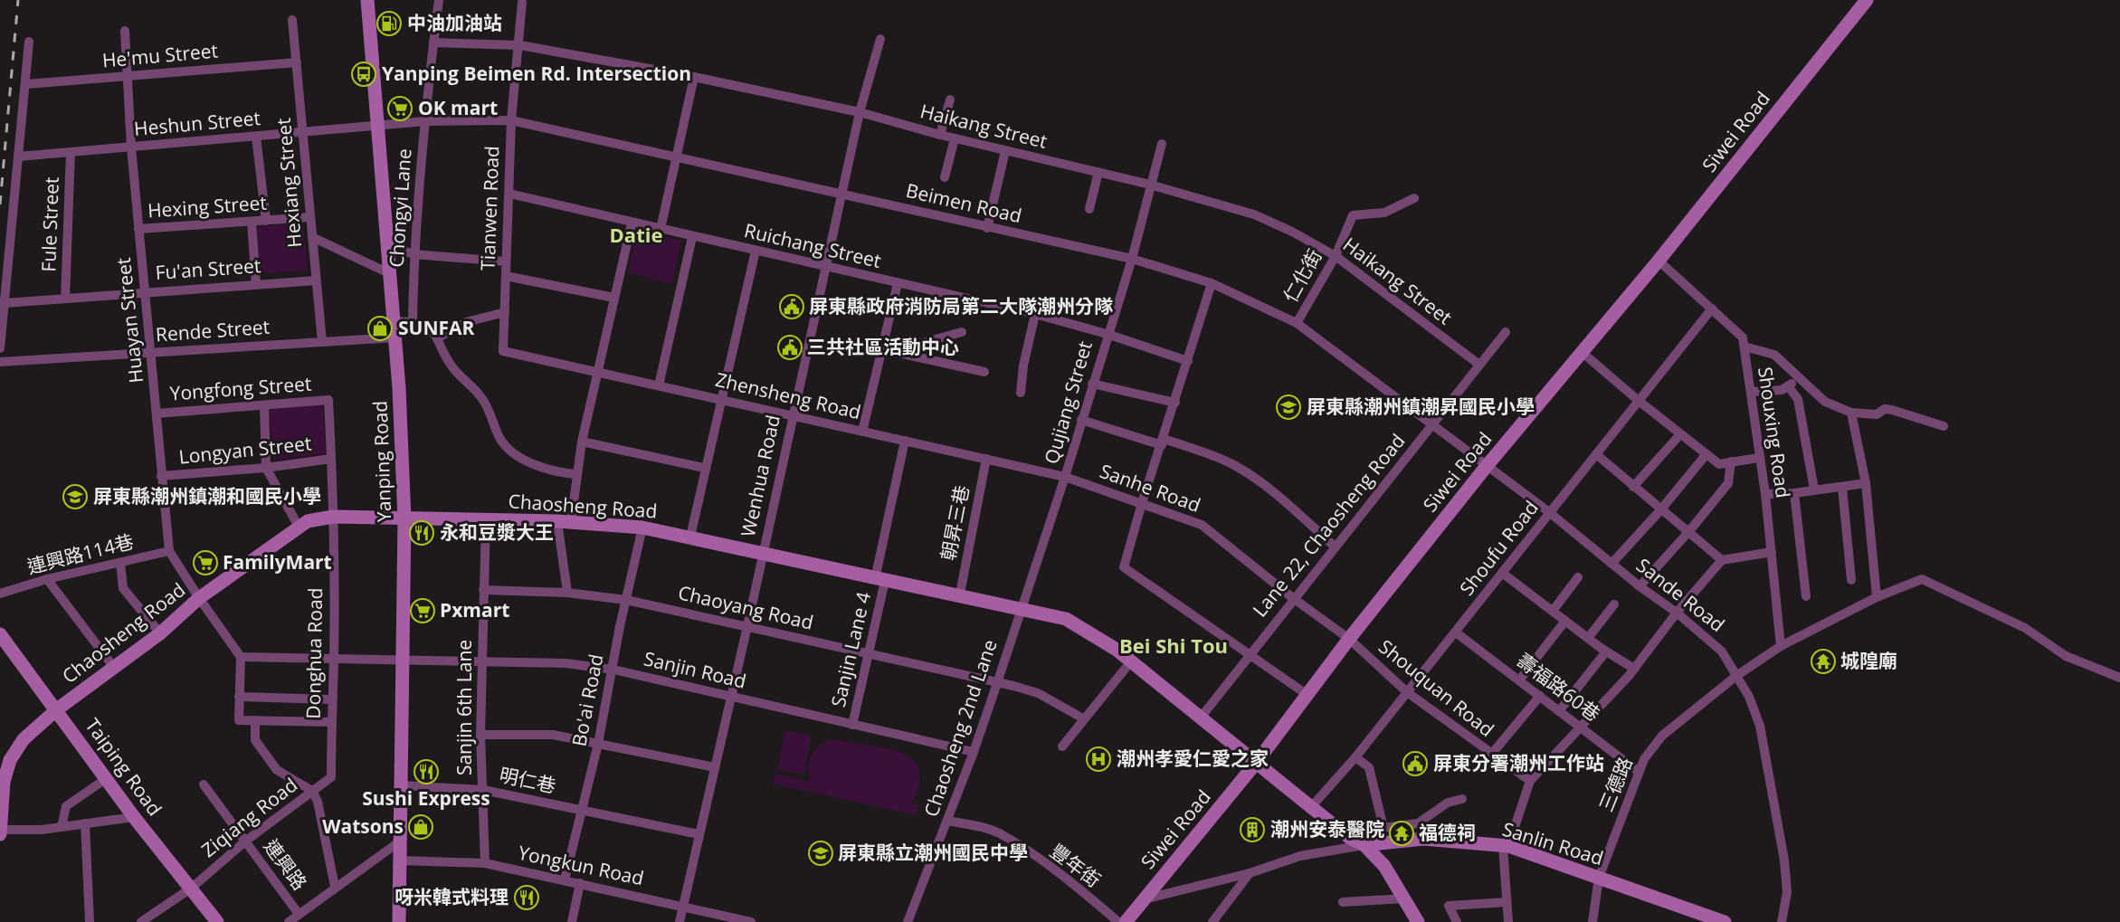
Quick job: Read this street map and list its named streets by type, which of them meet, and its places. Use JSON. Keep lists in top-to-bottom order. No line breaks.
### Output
{"streets":{"main road":["Siwei Road","Yanping Road","Chaosheng Road","Taiping Road","Sanlin Road"],"street":["He'mu Street","Heshun Street","Haikang Street","Hexiang Street","Beimen Road","Hexing Street","Chongyi Lane","Tianwen Road","Fule Street","Ruichang Street","Fu'an Street","仁化街","Huayan Street","Rende Street","Yongfong Street","Zhensheng Road","Qujiang Street","Shouxing Road","Longyan Street","Wenhua Road","Sanhe Road","朝昇三巷","Lane 22, Chaosheng Road","Shoufu Road","連興路114巷","Sande Road","Chaoyang Road","Sanjin Lane 4","Donghua Road","Sanjin Road","壽福路60巷","Shouquan Road","Bo'ai Road","Sanjin 6th Lane","Chaosheng 2nd Lane","明仁巷","三德路","Ziqiang Road","連興路","Yongkun Road","豐年街"]},"crossings":[["He'mu Street","Hexiang Street"],["He'mu Street","Huayan Street"],["Heshun Street","Hexiang Street"],["Heshun Street","Beimen Road"],["Heshun Street","Fule Street"],["Heshun Street","Huayan Street"],["Heshun Street","Yanping Road"],["Haikang Street","Chongyi Lane"],["Haikang Street","Tianwen Road"],["Haikang Street","仁化街"],["Haikang Street","Qujiang Street"],["Haikang Street","Wenhua Road"],["Haikang Street","Lane 22, Chaosheng Road"],["Siwei Road","Beimen Road"],["Siwei Road","Shouxing Road"],["Siwei Road","Sanhe Road"],["Siwei Road","Chaosheng Road"],["Siwei Road","Sande Road"],["Siwei Road","Shouquan Road"],["Siwei Road","Sanlin Road"],["Hexiang Street","Hexing Street"],["Hexiang Street","Fu'an Street"],["Hexiang Street","Rende Street"],["Beimen Road","Chongyi Lane"],["Beimen Road","Tianwen Road"],["Beimen Road","仁化街"],["Beimen Road","Qujiang Street"],["Beimen Road","Yanping Road"],["Beimen Road","Wenhua Road"],["Beimen Road","Lane 22, Chaosheng Road"],["Beimen Road","Sande Road"],["Hexing Street","Huayan Street"],["Tianwen Road","Ruichang Street"],["Tianwen Road","Zhensheng Road"],["Fule Street","Fu'an Street"],["Ruichang Street","Qujiang Street"],["Ruichang Street","Wenhua Road"],["Fu'an Street","Huayan Street"],["Huayan Street","Rende Street"],["Huayan Street","Yongfong Street"],["Huayan Street","Longyan Street"],["Huayan Street","Chaosheng Road"],["Huayan Street","連興路114巷"],["Huayan Street","Sanjin Road"],["Rende Street","Yanping Road"],["Yongfong Street","Donghua Road"],["Zhensheng Road","Qujiang Street"],["Zhensheng Road","Wenhua Road"],["Zhensheng Road","Sanhe Road"],["Zhensheng Road","朝昇三巷"],["Zhensheng Road","Sanjin Lane 4"],["Qujiang Street","Sanhe Road"],["Qujiang Street","Chaosheng Road"],["Qujiang Street","Chaosheng 2nd Lane"],["Shouxing Road","Shoufu Road"],["Longyan Street","Donghua Road"],["Yanping Road","Chaosheng Road"],["Yanping Road","Sanjin Road"],["Yanping Road","明仁巷"],["Yanping Road","Yongkun Road"],["Wenhua Road","Chaosheng Road"],["Wenhua Road","Chaoyang Road"],["Wenhua Road","Sanjin Road"],["Wenhua Road","明仁巷"],["Wenhua Road","Yongkun Road"],["Sanhe Road","Lane 22, Chaosheng Road"],["Sanhe Road","Shouquan Road"],["Chaosheng Road","朝昇三巷"],["Chaosheng Road","Lane 22, Chaosheng Road"],["Chaosheng Road","Shoufu Road"],["Chaosheng Road","Sanjin Lane 4"],["Chaosheng Road","Donghua Road"],["Chaosheng Road","Bo'ai Road"],["Chaosheng Road","Sanjin 6th Lane"],["Chaosheng Road","Chaosheng 2nd Lane"],["Chaosheng Road","Taiping Road"],["Chaosheng Road","Sanlin Road"],["Shoufu Road","Sande Road"],["Shoufu Road","壽福路60巷"],["Shoufu Road","Shouquan Road"],["Sande Road","三德路"],["Chaoyang Road","Sanjin Lane 4"],["Chaoyang Road","Bo'ai Road"],["Chaoyang Road","Sanjin 6th Lane"],["Chaoyang Road","Chaosheng 2nd Lane"],["Sanjin Lane 4","Sanjin Road"],["Donghua Road","Sanjin Road"],["Donghua Road","Ziqiang Road"],["Sanjin Road","Bo'ai Road"],["Sanjin Road","Sanjin 6th Lane"],["Sanjin Road","Chaosheng 2nd Lane"],["壽福路60巷","三德路"],["Bo'ai Road","明仁巷"],["Bo'ai Road","Yongkun Road"],["Sanjin 6th Lane","明仁巷"],["Sanjin 6th Lane","Yongkun Road"],["Chaosheng 2nd Lane","豐年街"],["Taiping Road","Ziqiang Road"],["三德路","Sanlin Road"],["Ziqiang Road","連興路"]],"districts":["Datie","Bei Shi Tou"],"places":{"fuel station":["中油加油站"],"bus stop":["Yanping Beimen Rd. Intersection"],"supermarket":["OK mart","FamilyMart","Pxmart"],"public building":["屏東縣政府消防局第二大隊潮州分隊","三共社區活動中心","屏東分署潮州工作站"],"shop":["SUNFAR","Watsons"],"school or university":["屏東縣潮州鎮潮昇國民小學","屏東縣潮州鎮潮和國民小學","屏東縣立潮州國民中學"],"restaurant":["永和豆漿大王","Sushi Express","呀米韓式料理"],"temple":["城隍廟","福德祠"],"hospital":["潮州孝愛仁愛之家"],"building":["潮州安泰醫院"]}}
